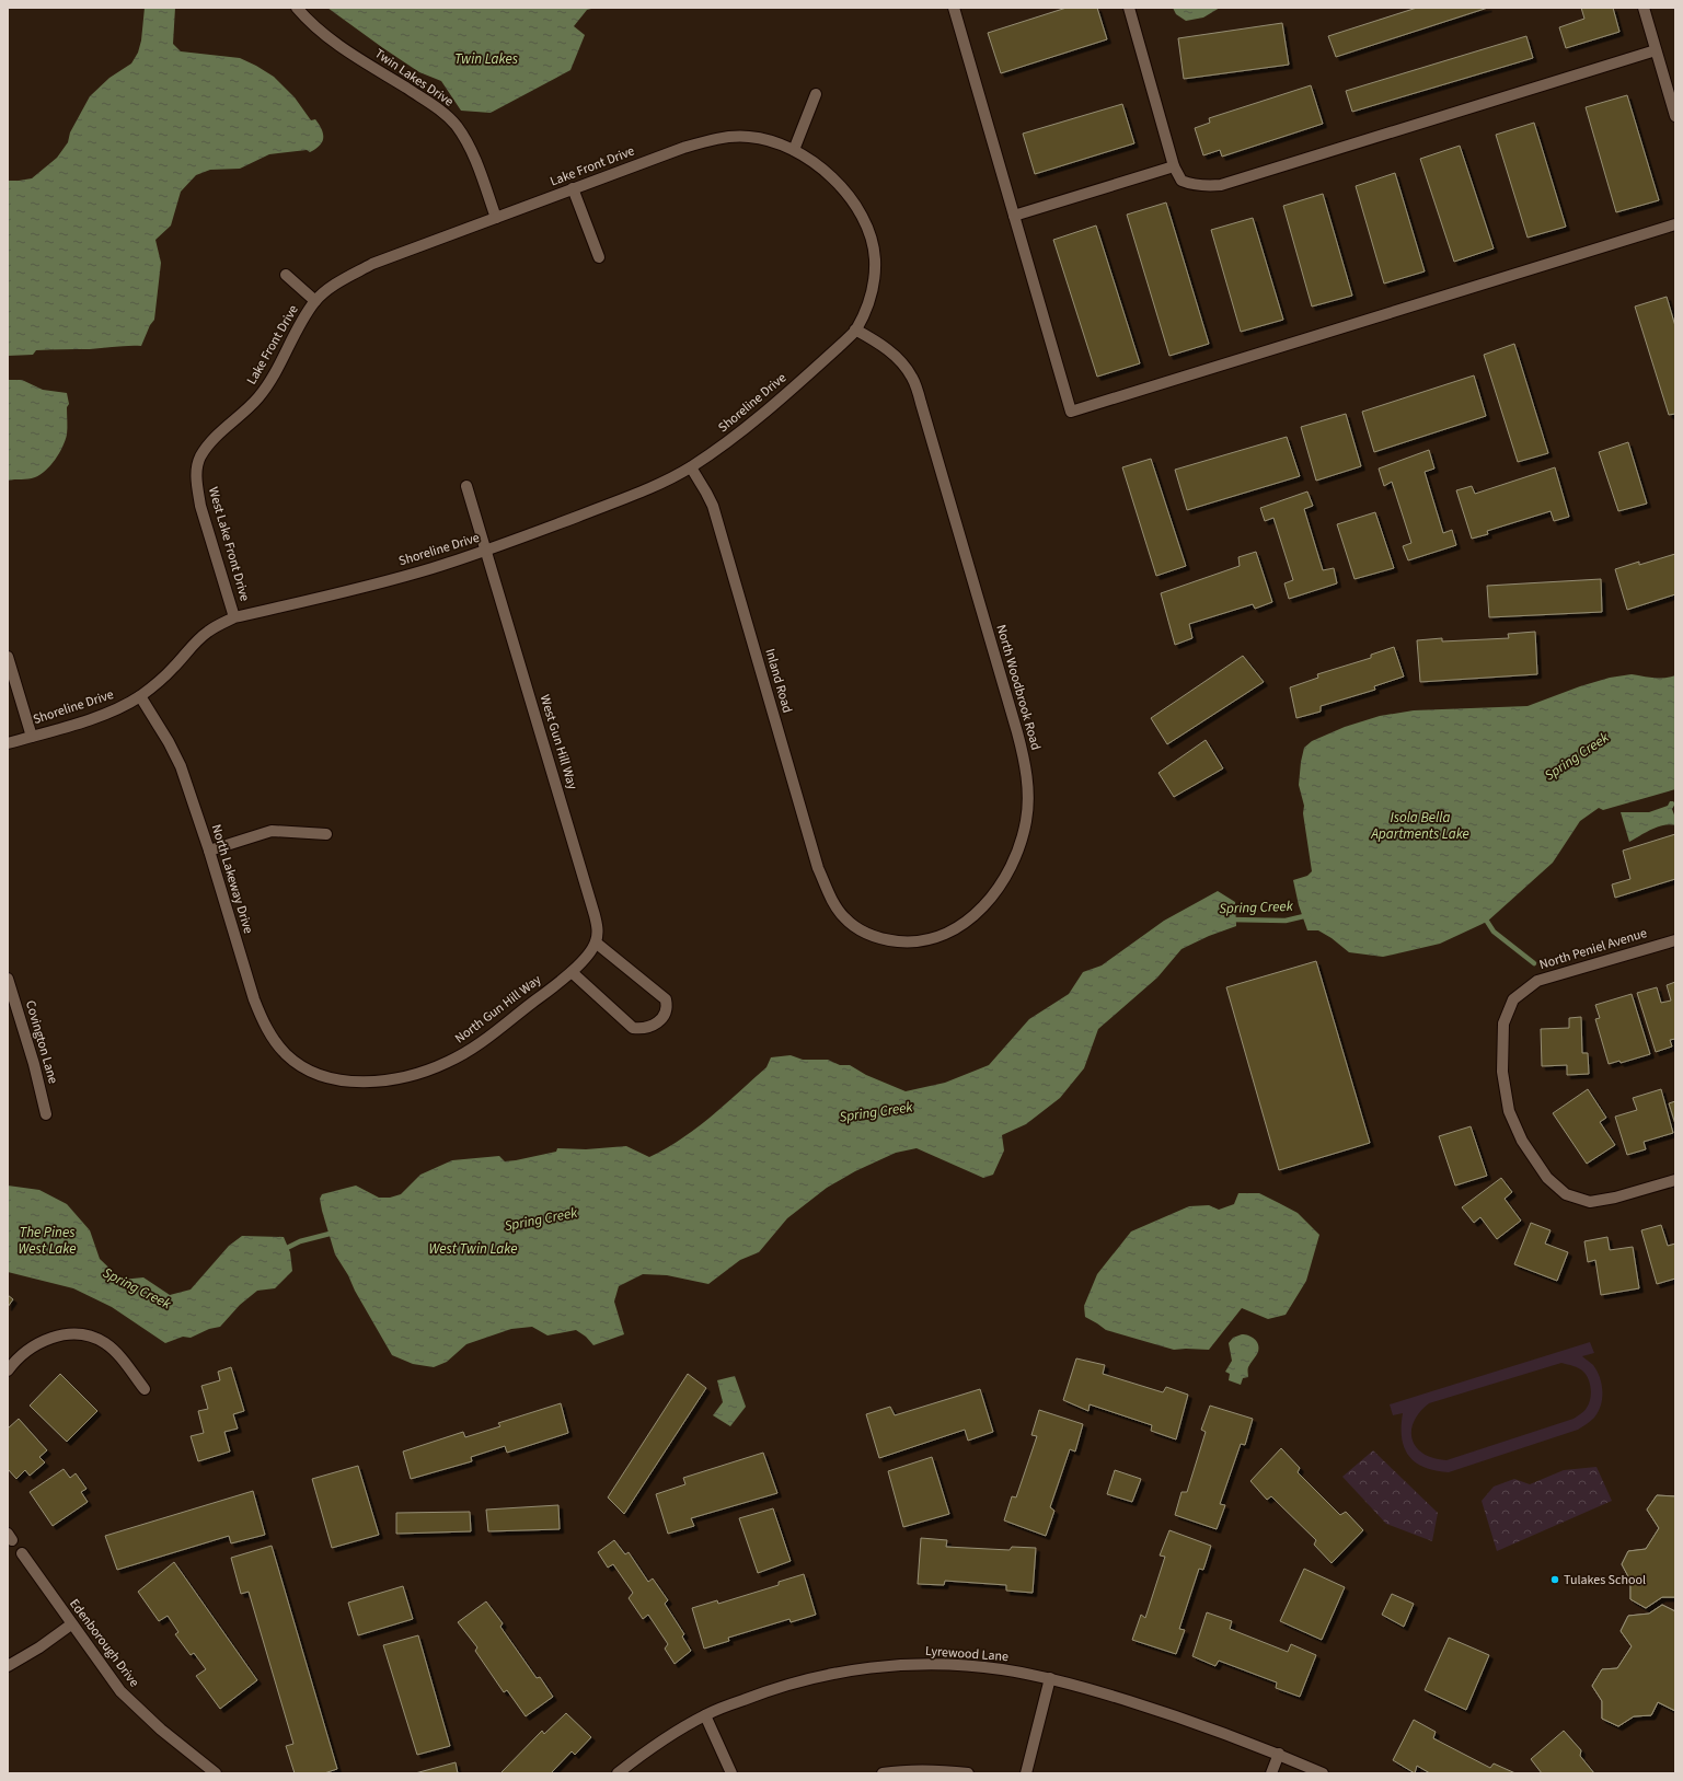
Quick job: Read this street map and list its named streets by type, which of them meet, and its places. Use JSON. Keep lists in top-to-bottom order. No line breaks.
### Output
{"streets":{"street":["Twin Lakes Drive","Lake Front Drive","Shoreline Drive","West Lake Front Drive","Inland Road","North Woodbrook Road","West Gun Hill Way","North Lakeway Drive","North Peniel Avenue","North Gun Hill Way","Covington Lane","Edenborough Drive","Lyrewood Lane"]},"crossings":[["Twin Lakes Drive","Lake Front Drive"],["Lake Front Drive","Shoreline Drive"],["Lake Front Drive","West Lake Front Drive"],["Lake Front Drive","North Woodbrook Road"],["Shoreline Drive","West Lake Front Drive"],["Shoreline Drive","Inland Road"],["Shoreline Drive","North Woodbrook Road"],["Shoreline Drive","West Gun Hill Way"],["Shoreline Drive","North Lakeway Drive"],["Inland Road","North Woodbrook Road"],["West Gun Hill Way","North Gun Hill Way"],["North Lakeway Drive","North Gun Hill Way"]],"water":["Twin Lakes","Spring Creek","Isola Bella Apartments Lake","The Pines West Lake","West Twin Lake"],"places":["Tulakes School"]}
